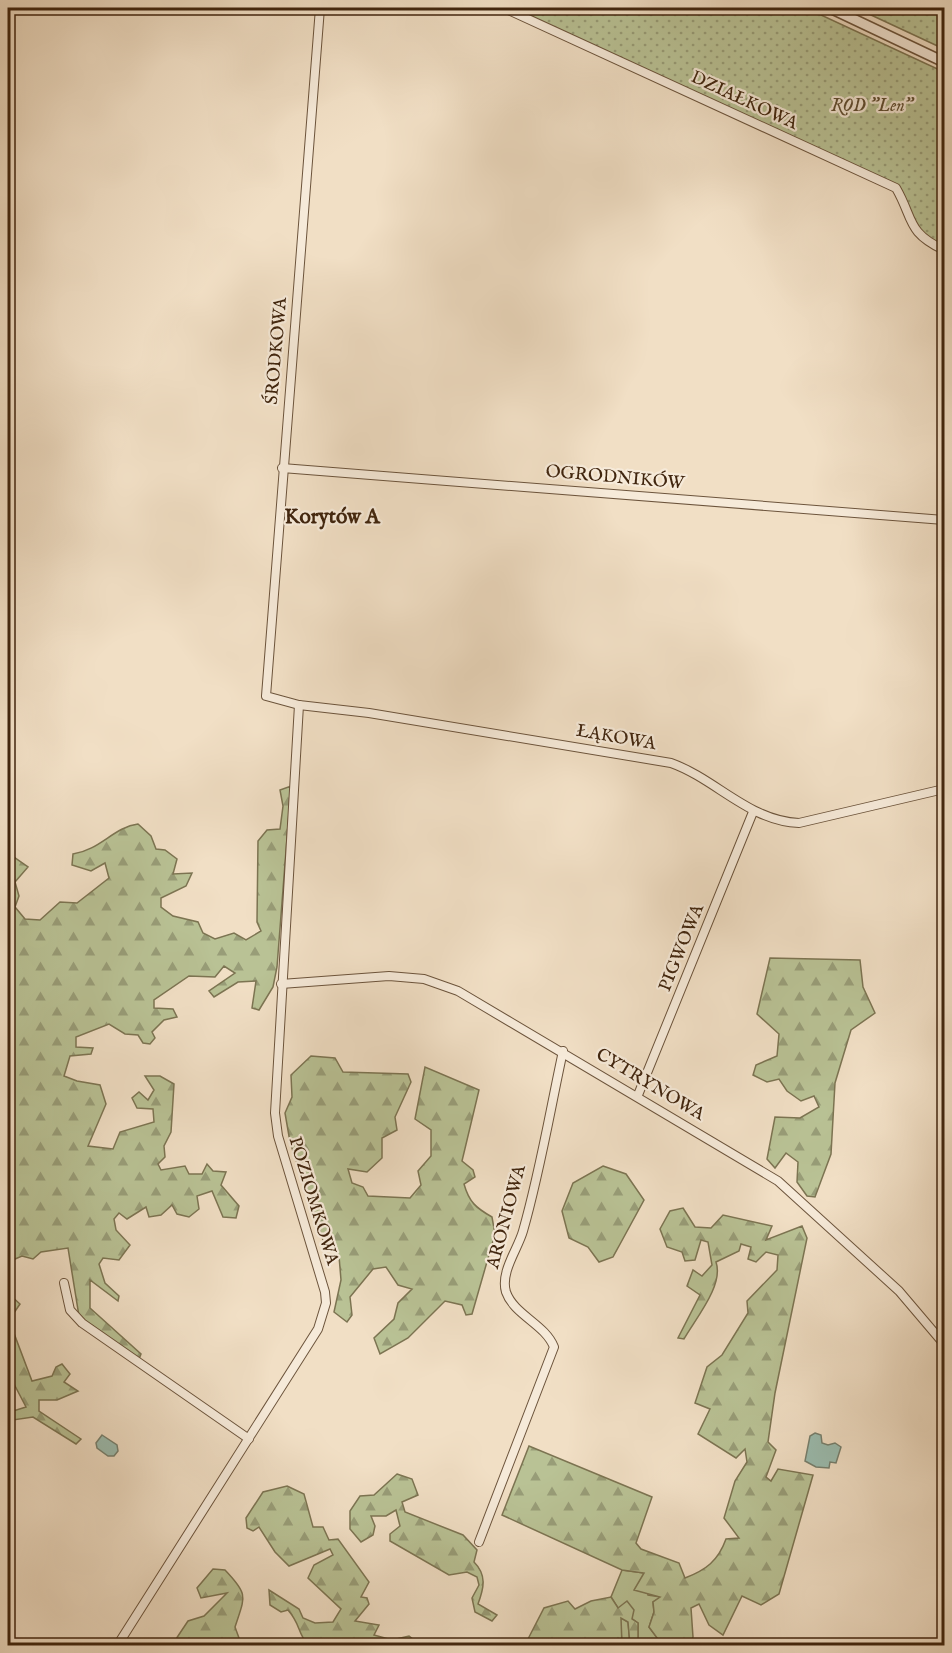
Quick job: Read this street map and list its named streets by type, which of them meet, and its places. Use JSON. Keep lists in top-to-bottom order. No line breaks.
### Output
{"streets":{"street":["DZIAŁKOWA","ŚRODKOWA","OGRODNIKÓW","ŁĄKOWA","PIGWOWA","CYTRYNOWA","POZIOMKOWA","ARONIOWA"]},"crossings":[["ŚRODKOWA","OGRODNIKÓW"],["ŚRODKOWA","ŁĄKOWA"],["ŁĄKOWA","PIGWOWA"],["ŁĄKOWA","POZIOMKOWA"],["PIGWOWA","CYTRYNOWA"],["CYTRYNOWA","POZIOMKOWA"],["CYTRYNOWA","ARONIOWA"]],"districts":["Korytów A"],"parks":["ROD \"Len\""]}
